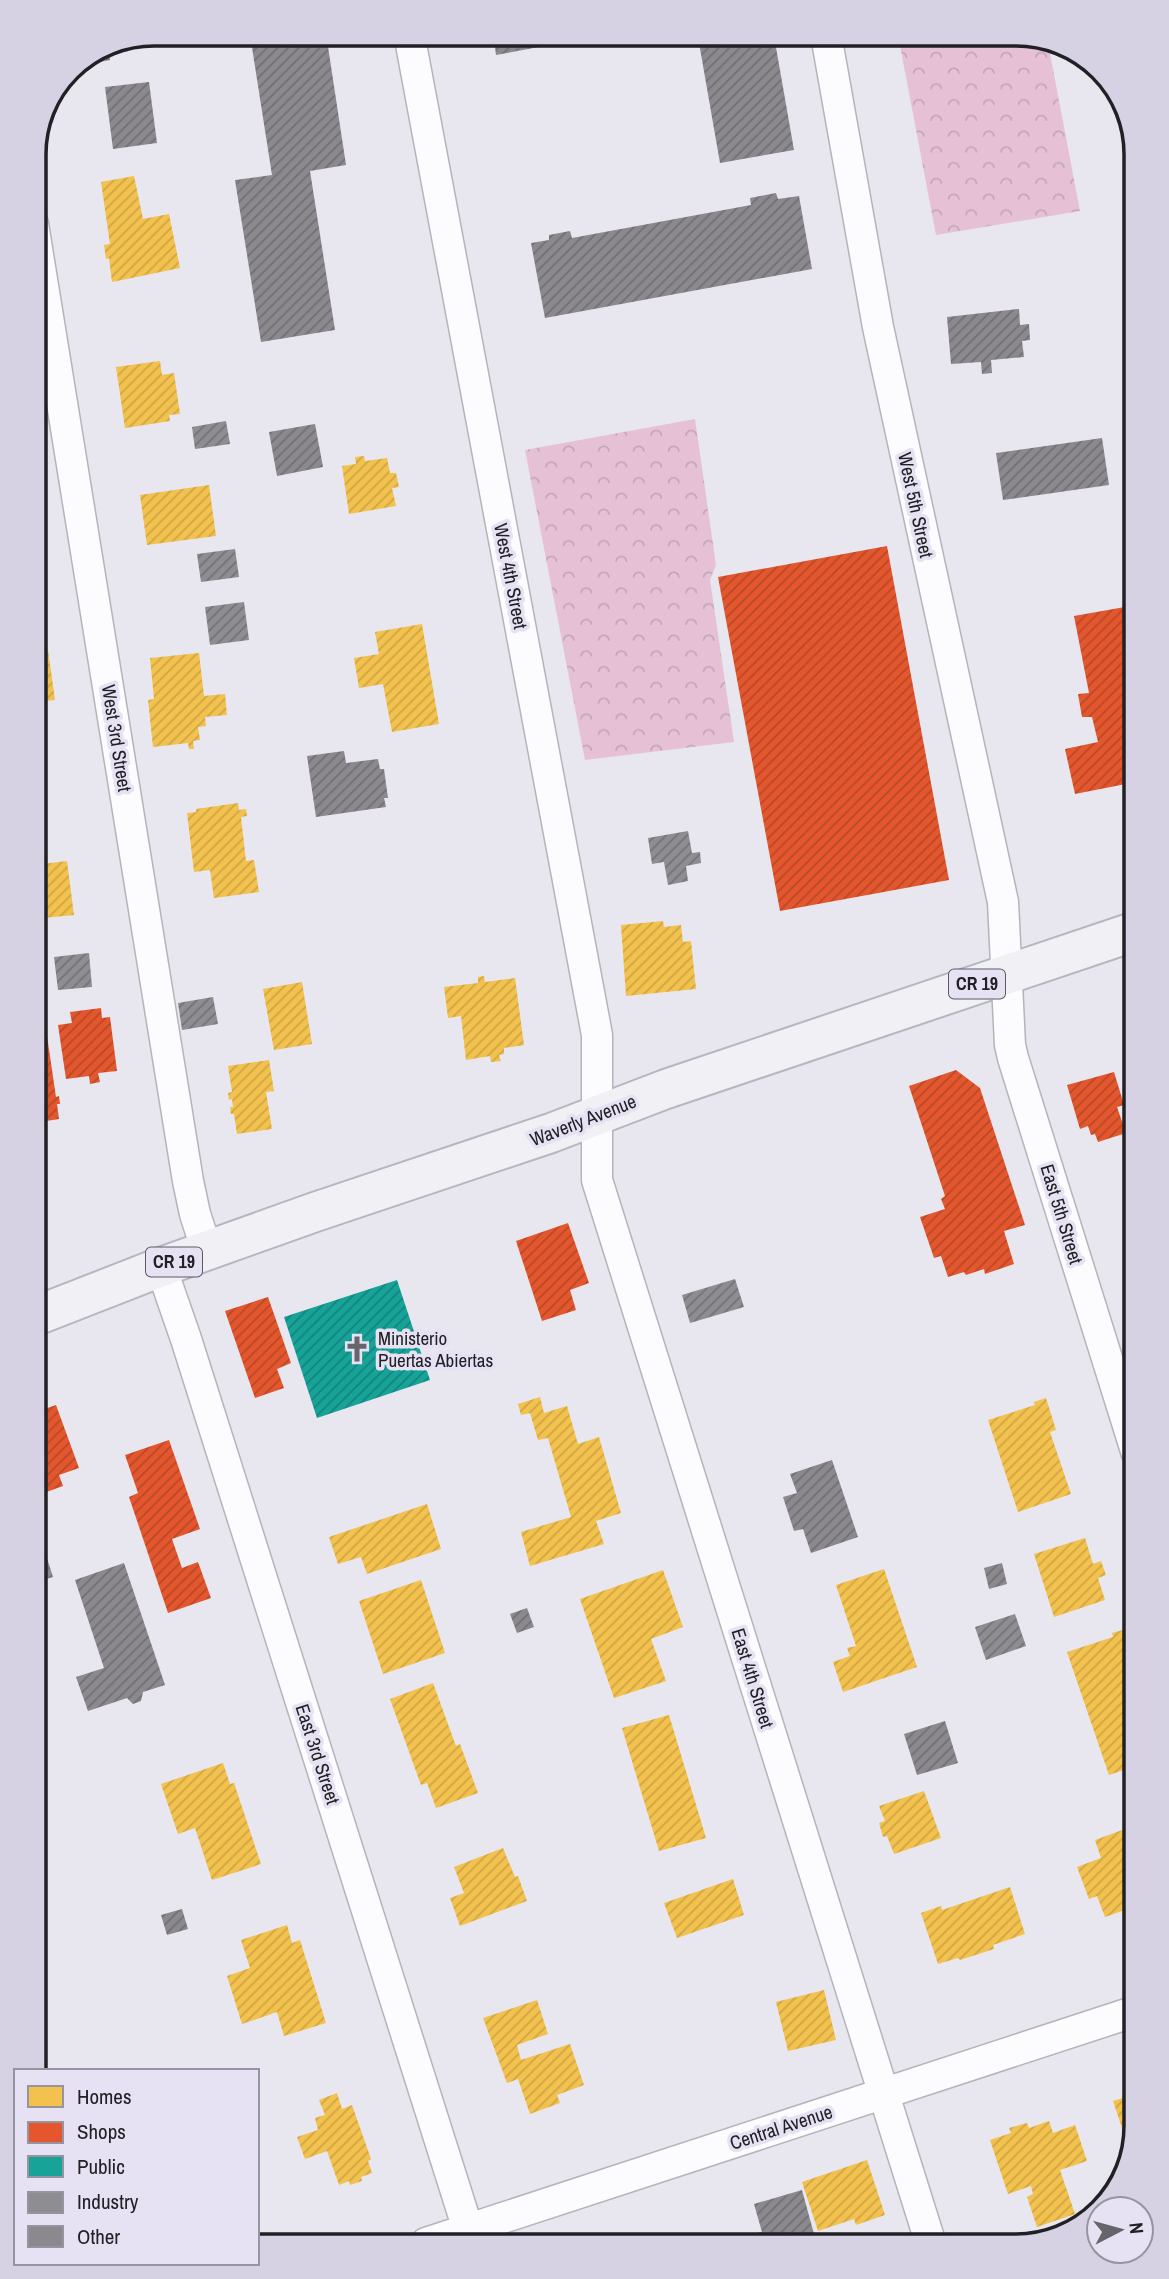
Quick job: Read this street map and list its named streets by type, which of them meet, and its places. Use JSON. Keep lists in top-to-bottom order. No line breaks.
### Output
{"streets":{"main road":["CR 19","Waverly Avenue"],"street":["West 5th Street","West 4th Street","West 3rd Street","East 5th Street","East 4th Street","East 3rd Street","Central Avenue"]},"crossings":[["West 5th Street","Waverly Avenue"],["West 5th Street","East 5th Street"],["West 4th Street","Waverly Avenue"],["West 4th Street","East 4th Street"],["West 3rd Street","Waverly Avenue"],["Waverly Avenue","East 5th Street"],["Waverly Avenue","East 4th Street"],["Waverly Avenue","East 3rd Street"],["East 4th Street","Central Avenue"]],"places":{"church":["Ministerio Puertas Abiertas"]},"legend":["Homes","Shops","Public","Industry","Other"],"north":"right"}
